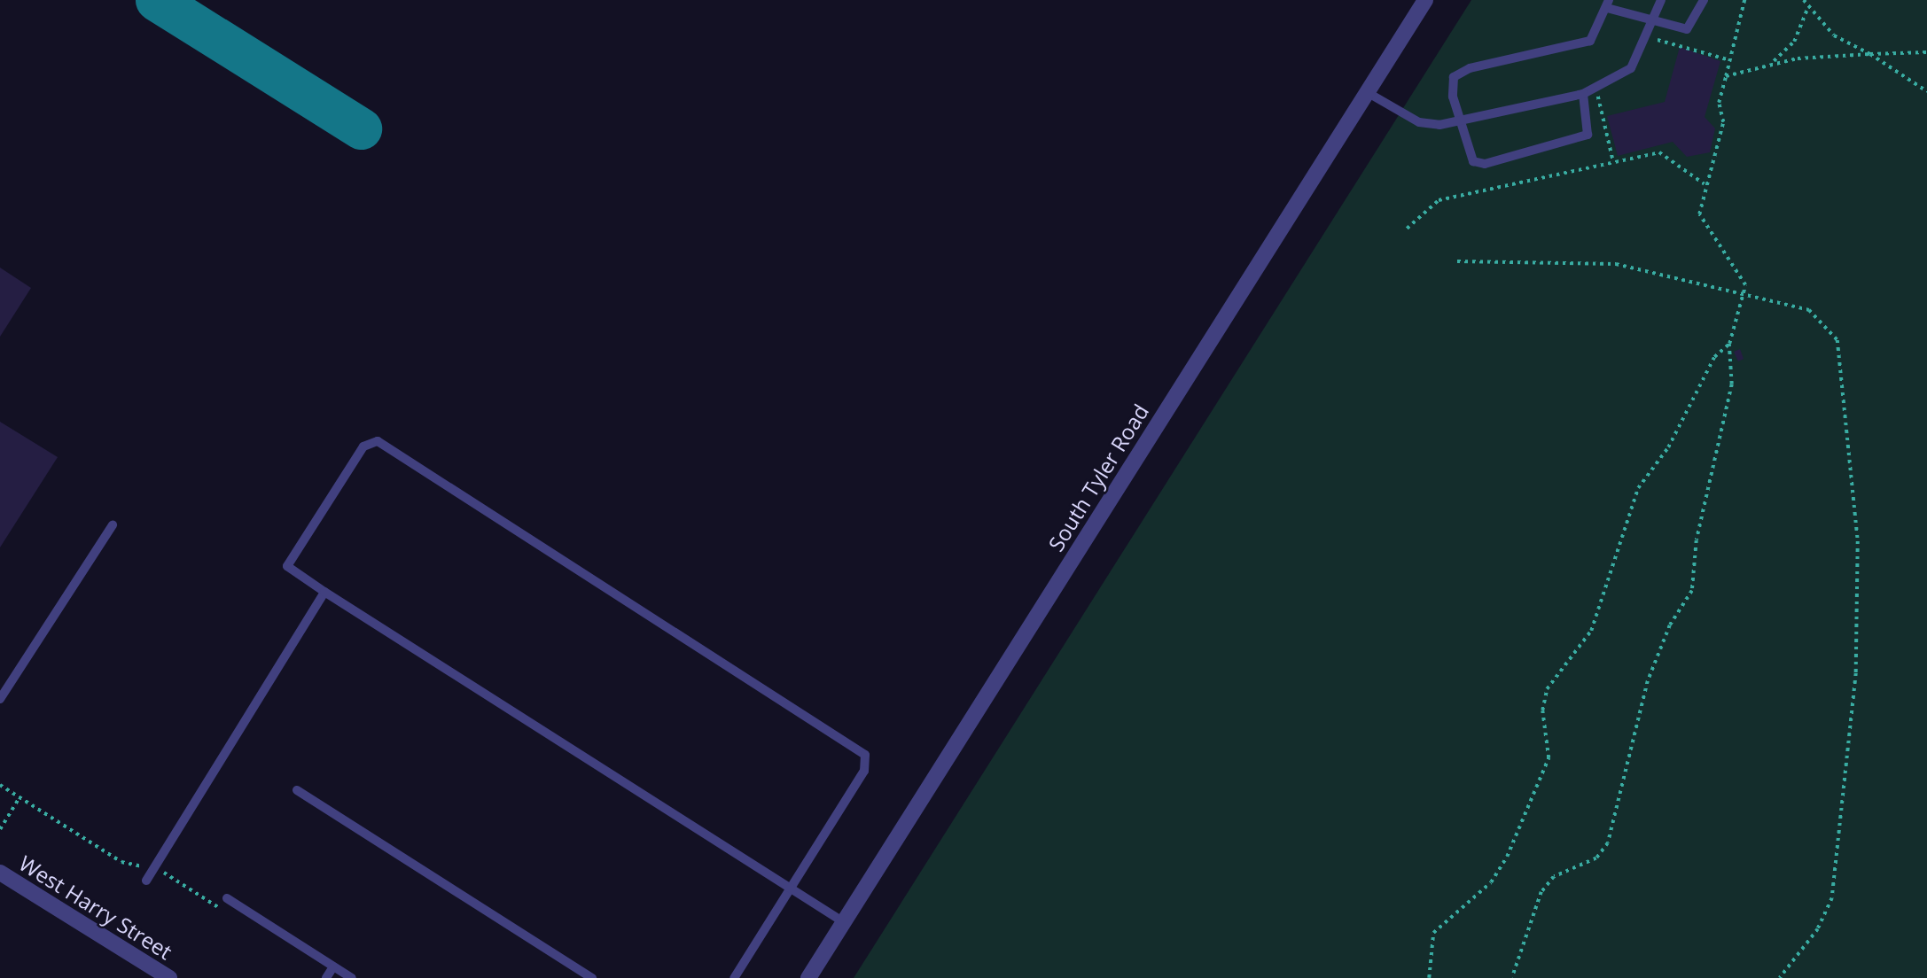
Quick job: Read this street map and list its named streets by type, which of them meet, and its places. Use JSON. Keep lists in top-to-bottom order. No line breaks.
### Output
{"streets":{"street":["South Tyler Road","West Harry Street"]}}
